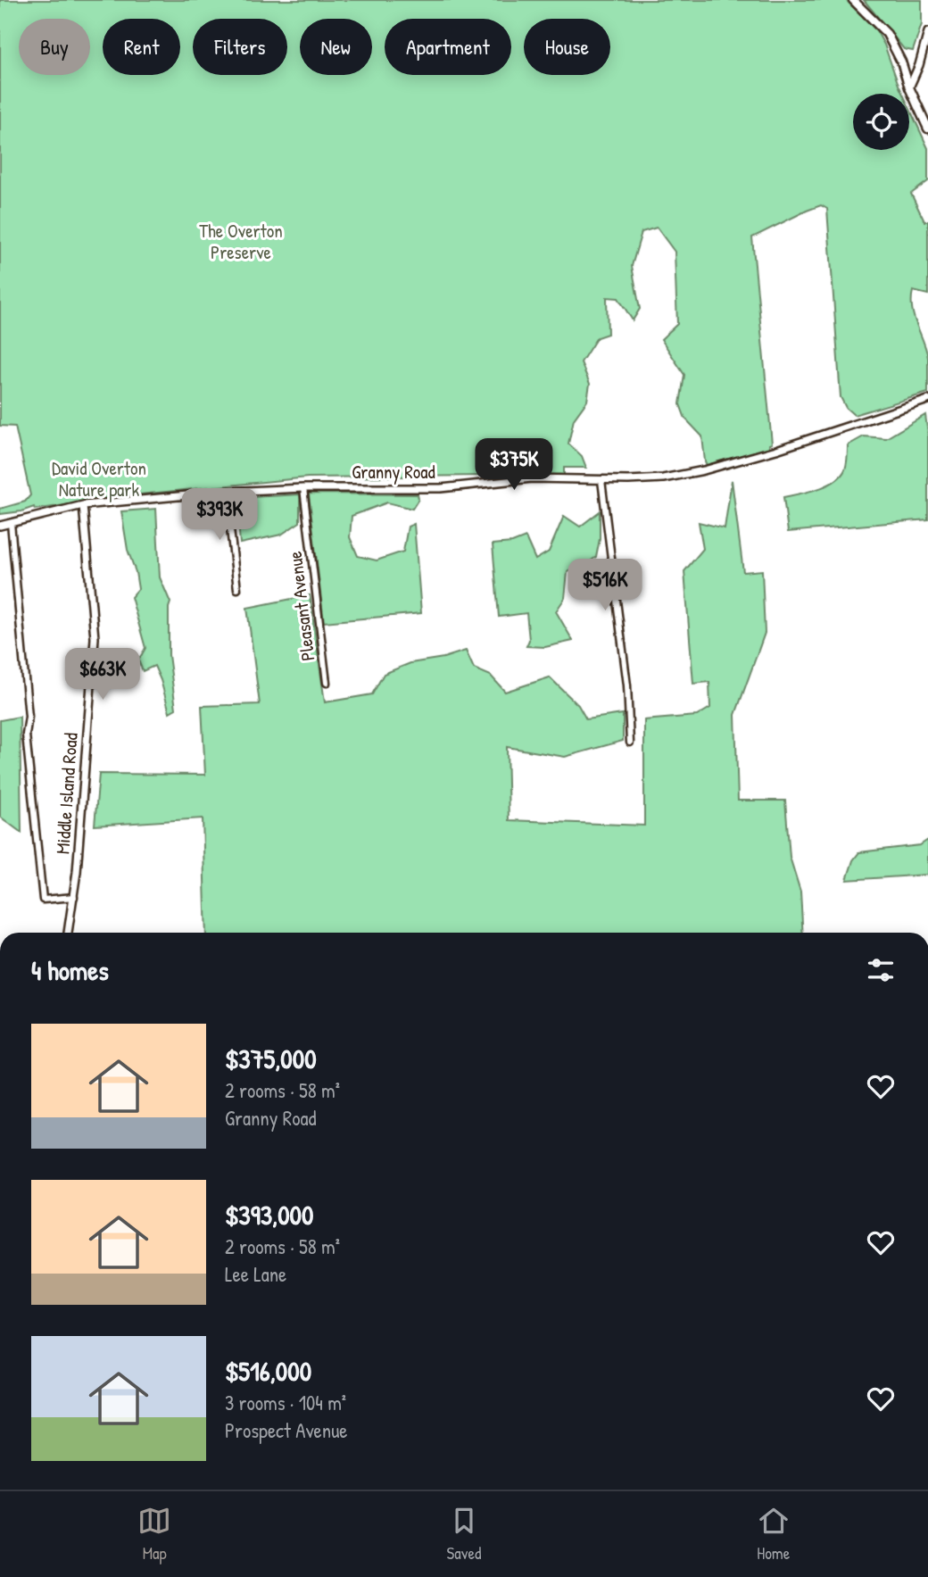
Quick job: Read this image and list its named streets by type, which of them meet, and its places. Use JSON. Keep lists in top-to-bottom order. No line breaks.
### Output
{"streets":{"street":["Granny Road","Pleasant Avenue","Middle Island Road"]},"crossings":[["Granny Road","Pleasant Avenue"],["Granny Road","Middle Island Road"]],"parks":["The Overton Preserve","David Overton Nature park"],"page":{"chip":["Buy","Rent","Filters","New","Apartment","House"],"price":["$375K","$393K","$516K","$663K"],"heading":"4 homes","list":[{"name":"$375,000","note":"2 rooms · 58 m² · Granny Road"},{"name":"$393,000","note":"2 rooms · 58 m² · Lee Lane"},{"name":"$516,000","note":"3 rooms · 104 m² · Prospect Avenue"}],"tabs":["Map","Saved","Home"]}}
